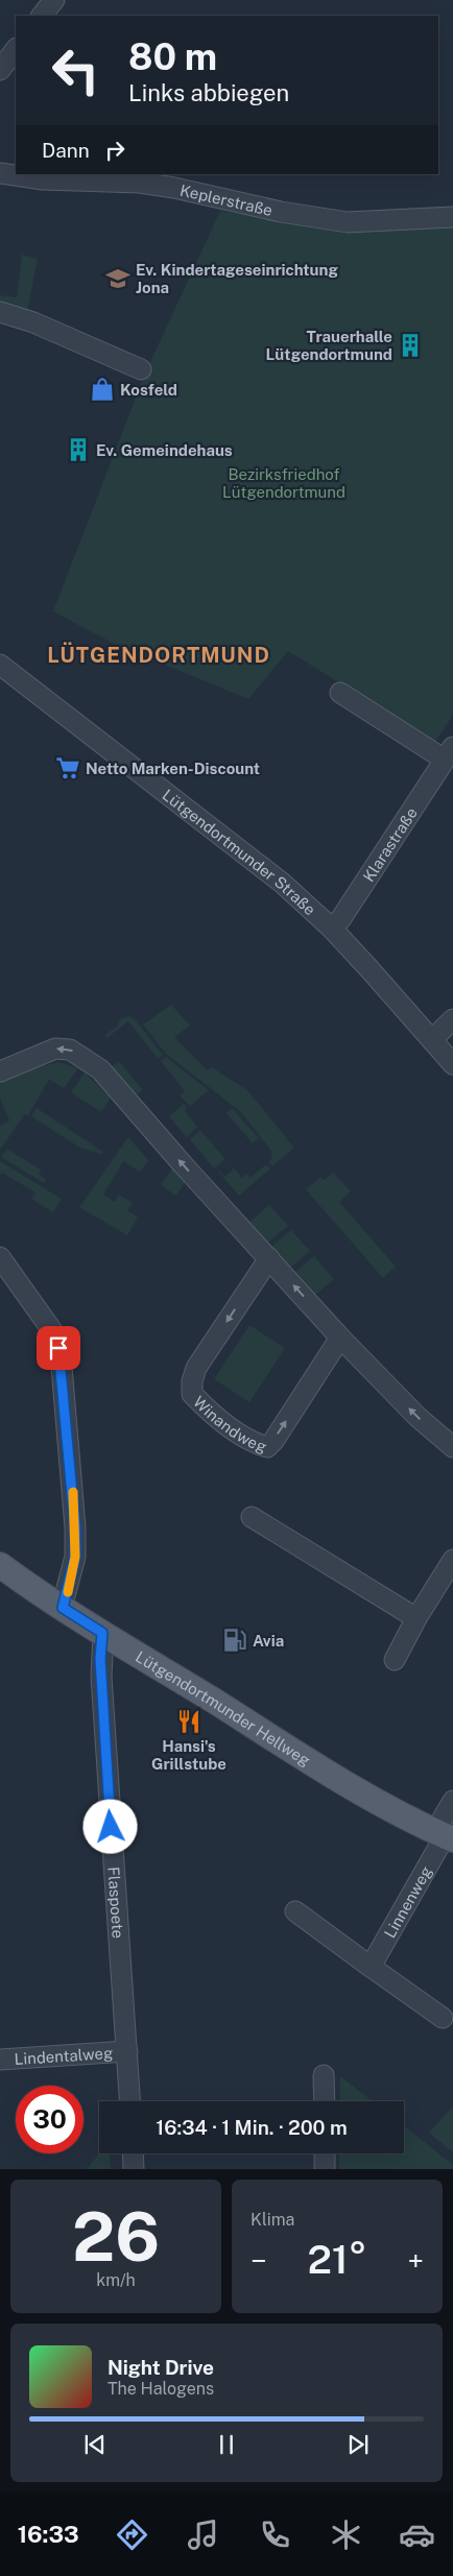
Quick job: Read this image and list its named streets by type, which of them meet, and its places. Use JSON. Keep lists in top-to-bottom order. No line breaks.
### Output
{"streets":{"main road":["Lütgendortmunder Hellweg"],"street":["Keplerstraße","Klarastraße","Lütgendortmunder Straße","Winandweg","Linnenweg","Flaspoete","Lindentalweg"]},"crossings":[["Klarastraße","Lütgendortmunder Straße"],["Lütgendortmunder Hellweg","Linnenweg"],["Lütgendortmunder Hellweg","Flaspoete"],["Flaspoete","Lindentalweg"]],"districts":["LÜTGENDORTMUND"],"parks":["Bezirksfriedhof Lütgendortmund"],"places":{"school or university":["Ev. Kindertageseinrichtung Jona"],"building":["Trauerhalle Lütgendortmund","Ev. Gemeindehaus"],"shop":["Kosfeld"],"supermarket":["Netto Marken-Discount"],"fuel station":["Avia"],"restaurant":["Hansi's Grillstube"]},"page":{"turn":["80 m","Links abbiegen"],"then":"Dann","limit":"30","trip":"16:34 · 1 Min. · 200 m","tile":[["26","km/h"],"Klima"],"heat":["−","21°","+"],"song":["Night Drive","The Halogens"],"tabs":"16:33"}}
